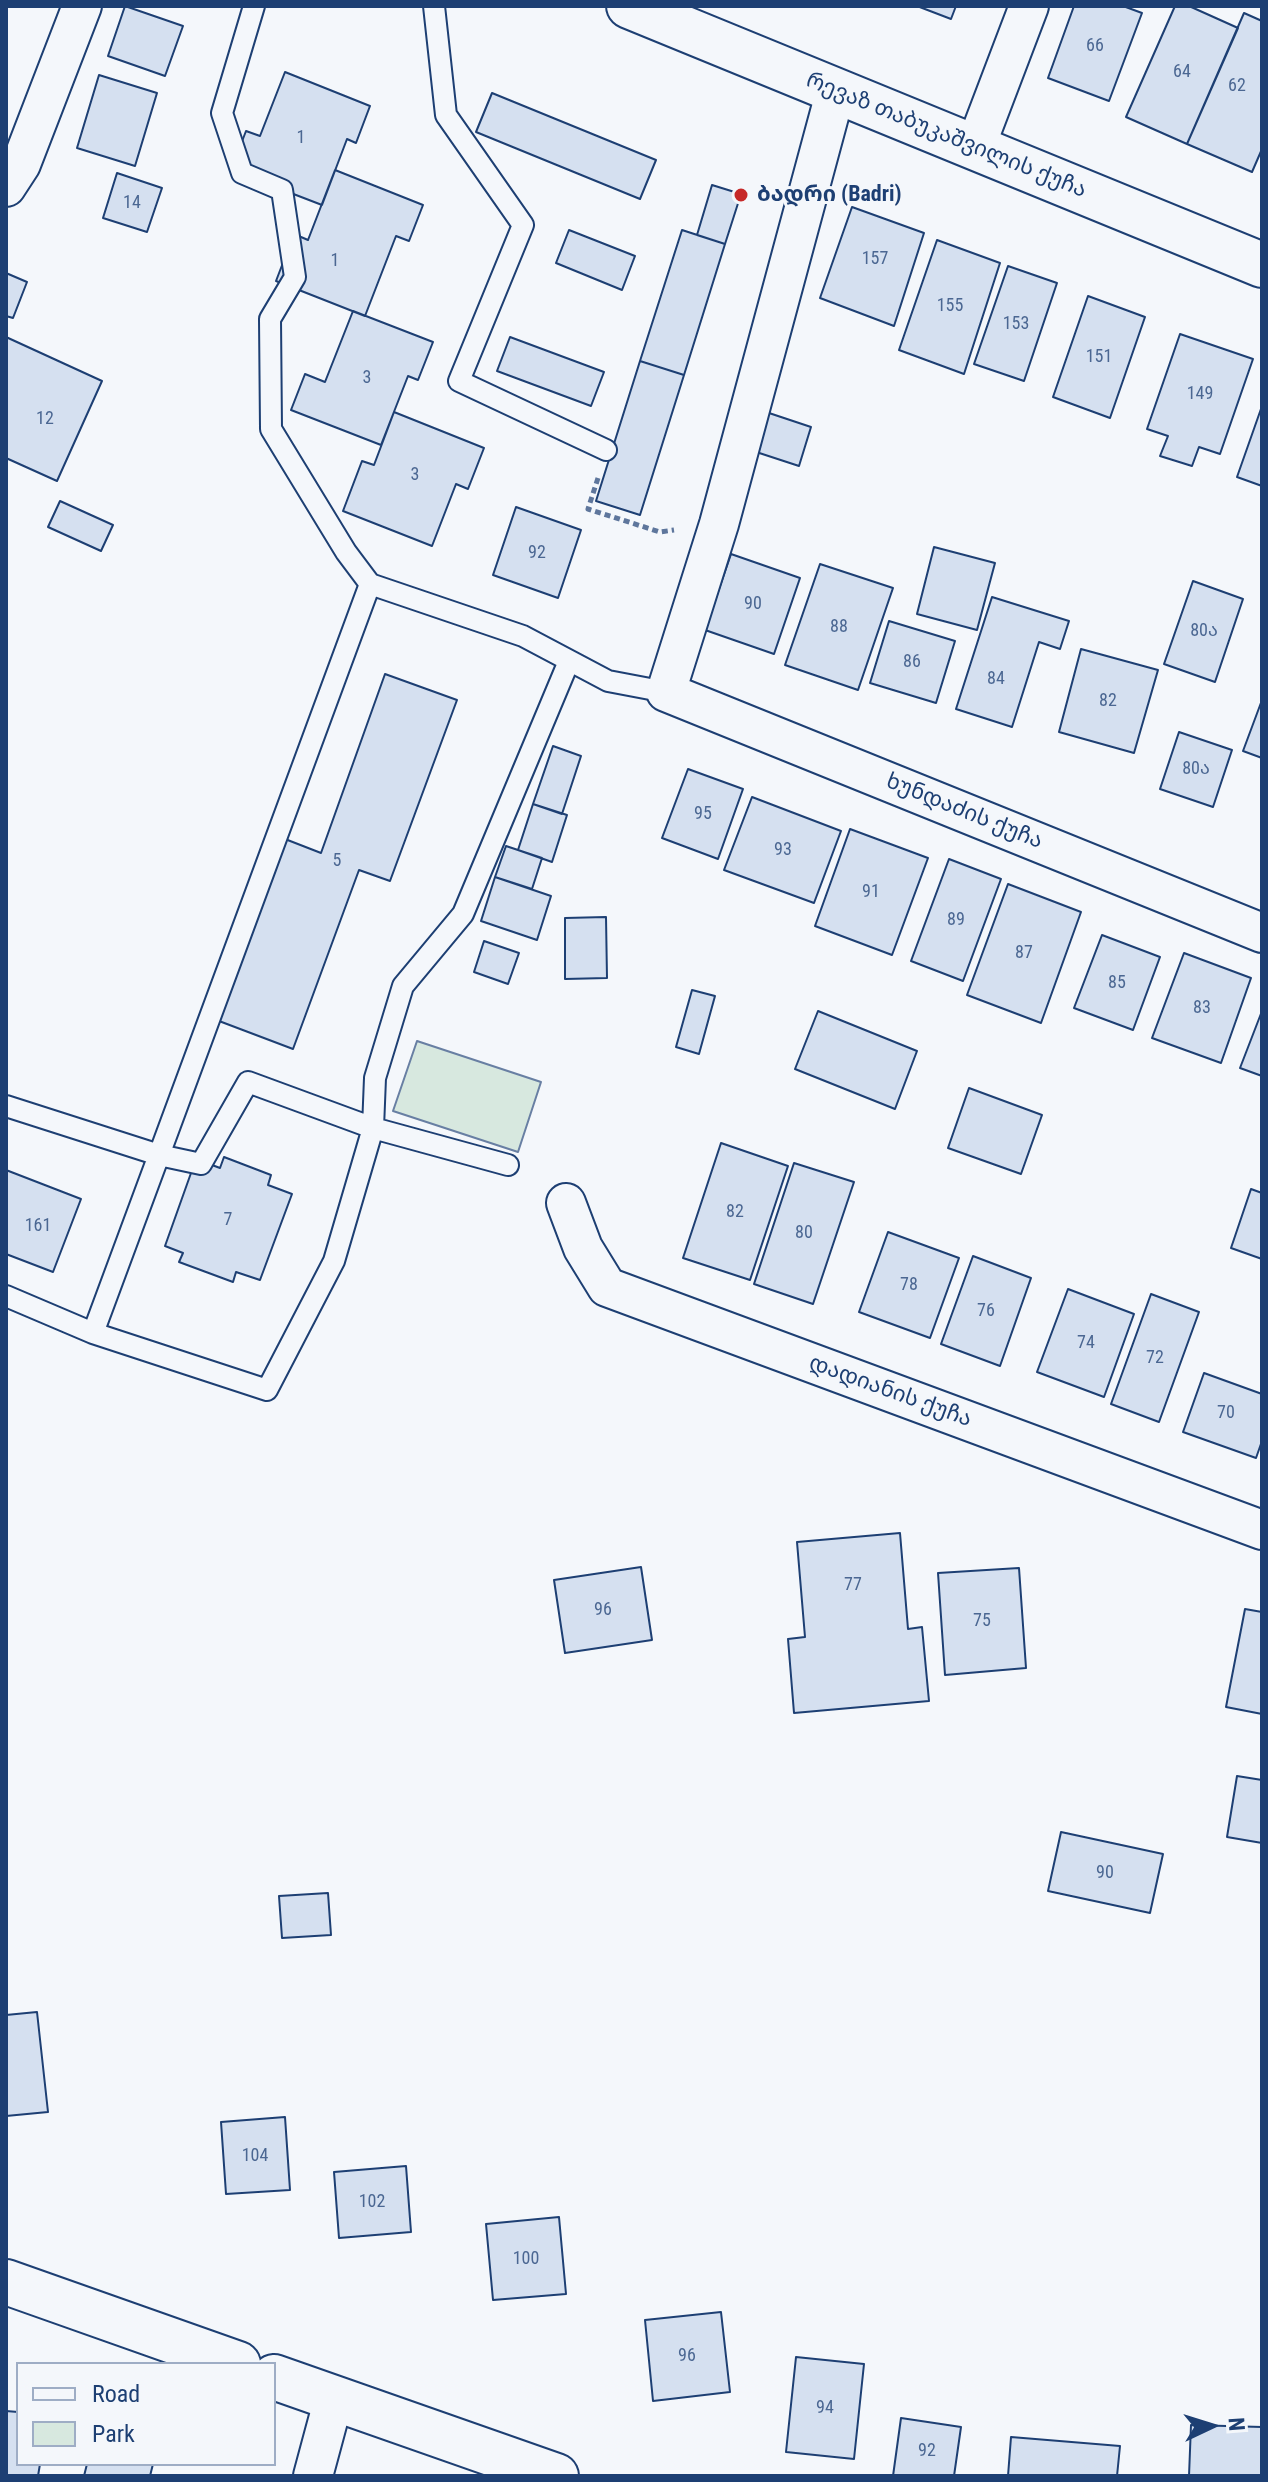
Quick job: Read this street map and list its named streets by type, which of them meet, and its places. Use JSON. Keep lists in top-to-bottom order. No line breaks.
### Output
{"streets":{"main road":["რევაზ თაბუკაშვილის ქუჩა"],"street":["ხუნდაძის ქუჩა","დადიანის ქუჩა"]},"places":["ბადრი (Badri)"],"house_numbers":["66","64","62","1","14","157","1","155","153","151","3","149","12","3","92","90","88","80ა","86","84","82","80ა","95","93","5","91","89","87","85","83","82","7","161","80","78","76","74","72","70","77","96","75","90","104","102","100","96","94","92"],"legend":["Road","Park"],"north":"right"}
